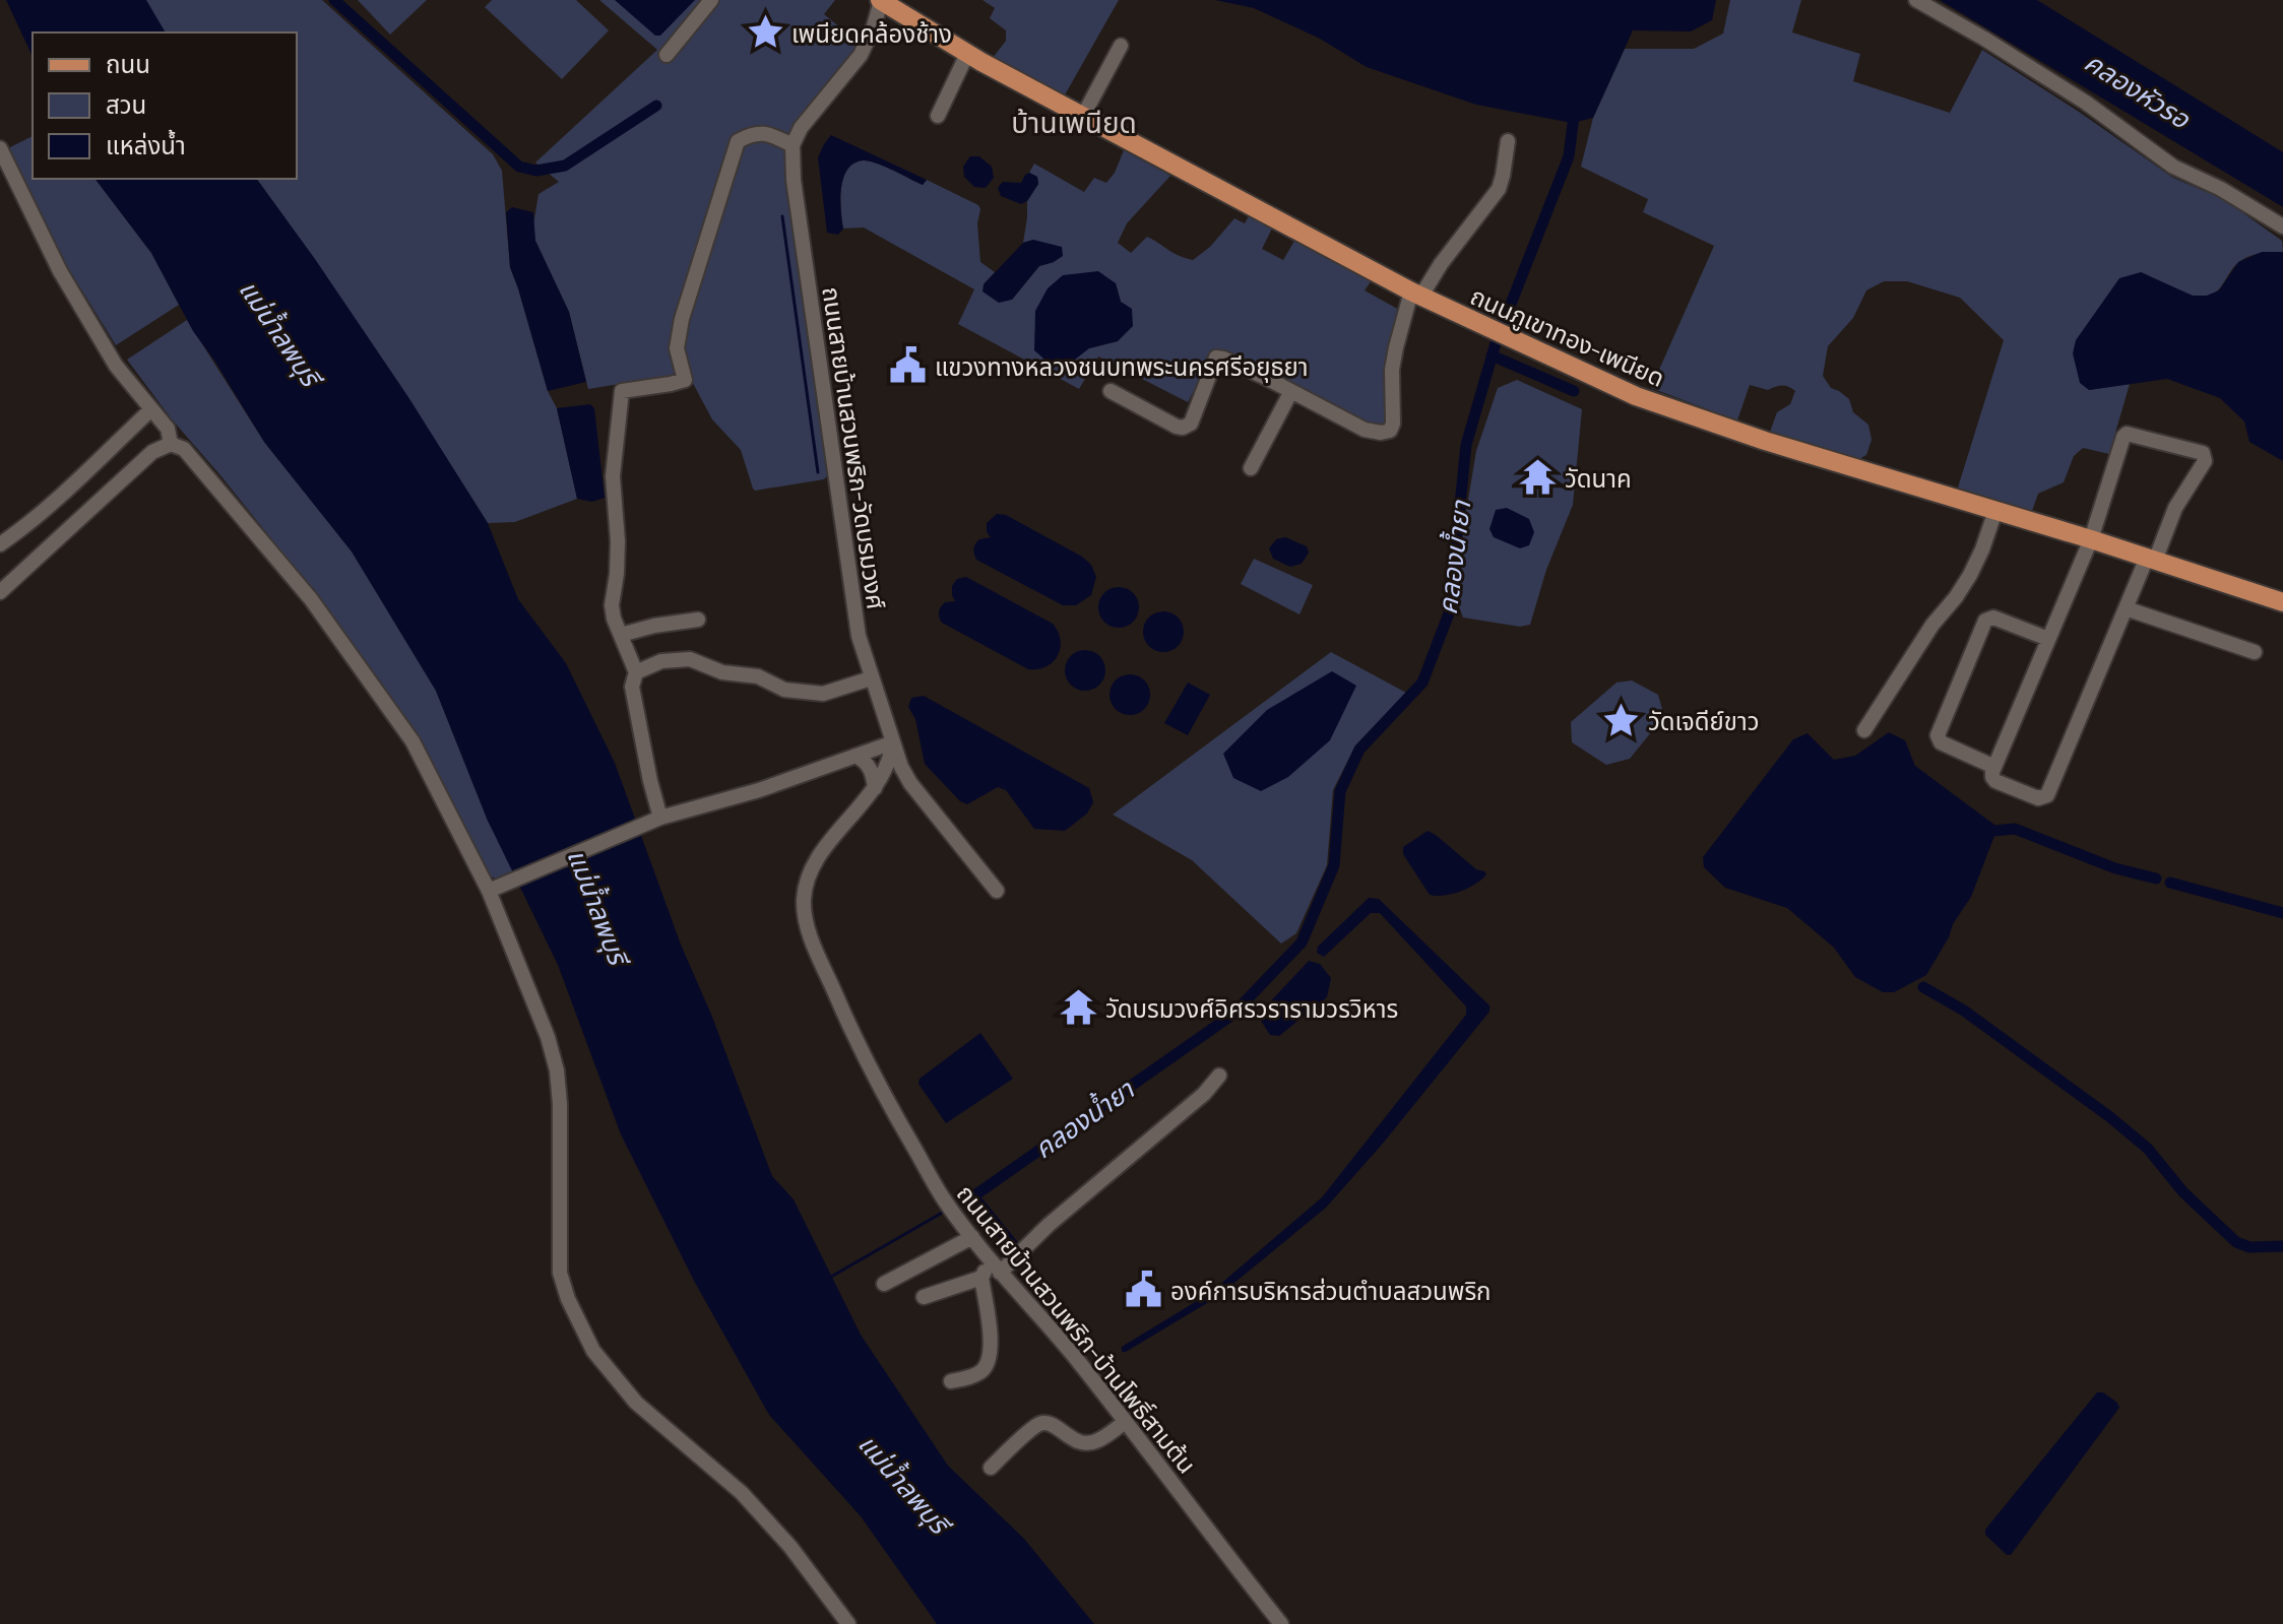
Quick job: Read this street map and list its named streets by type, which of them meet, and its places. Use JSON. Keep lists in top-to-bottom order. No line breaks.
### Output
{"streets":{"main road":["ถนนภูเขาทอง-เพนียด"],"street":["ถนนสายบ้านสวนพริก-วัดบรมวงศ์","ถนนสายบ้านสวนพริก-บ้านโพธิ์สามต้น"]},"crossings":[["ถนนสายบ้านสวนพริก-วัดบรมวงศ์","ถนนสายบ้านสวนพริก-บ้านโพธิ์สามต้น"]],"districts":["บ้านเพนียด"],"water":["คลองหัวรอ","แม่น้ำลพบุรี","คลองน้ำยา"],"places":{"place":["เพนียดคล้องช้าง","วัดเจดีย์ขาว"],"public building":["แขวงทางหลวงชนบทพระนครศรีอยุธยา","องค์การบริหารส่วนตำบลสวนพริก"],"temple":["วัดนาค","วัดบรมวงศ์อิศรวรารามวรวิหาร"]},"legend":["ถนน","สวน","แหล่งน้ำ"]}
